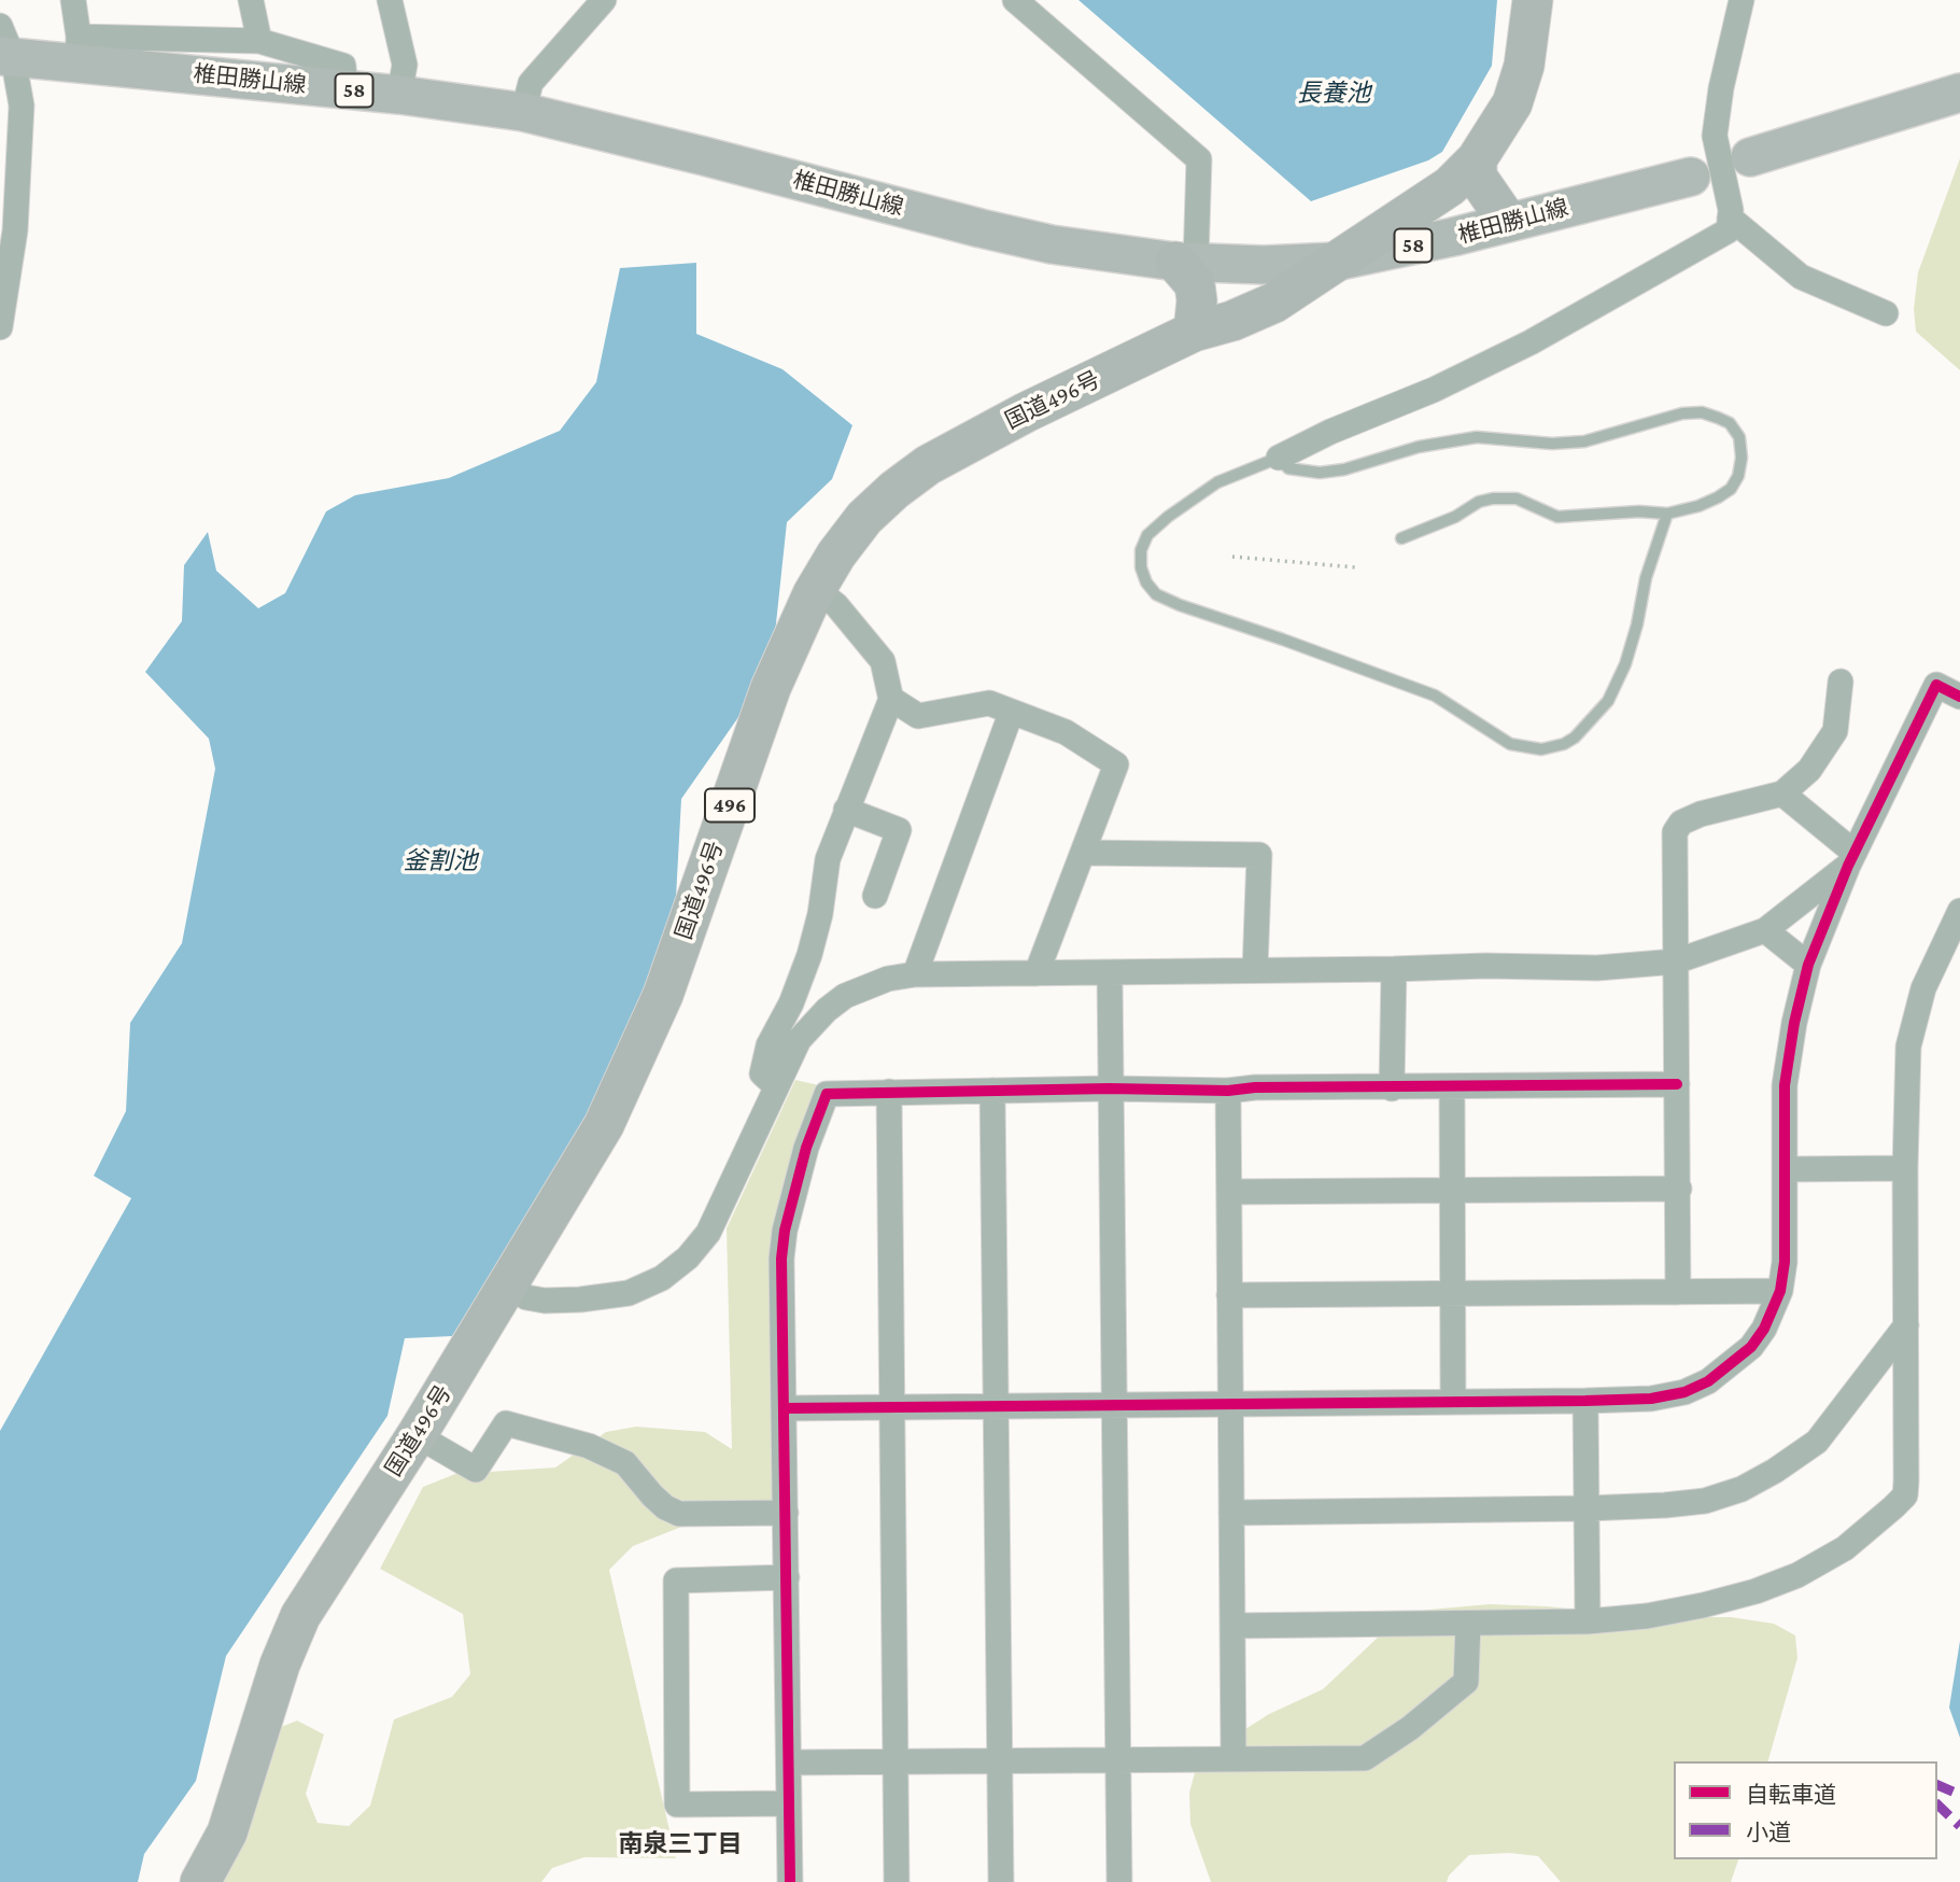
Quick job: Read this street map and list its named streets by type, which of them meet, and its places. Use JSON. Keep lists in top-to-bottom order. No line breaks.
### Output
{"streets":{"highway":["国道496号","496"],"main road":["椎田勝山線","58"]},"crossings":[["椎田勝山線","国道496号"]],"districts":["南泉三丁目"],"water":["長養池","釜割池"],"legend":["自転車道","小道"]}
